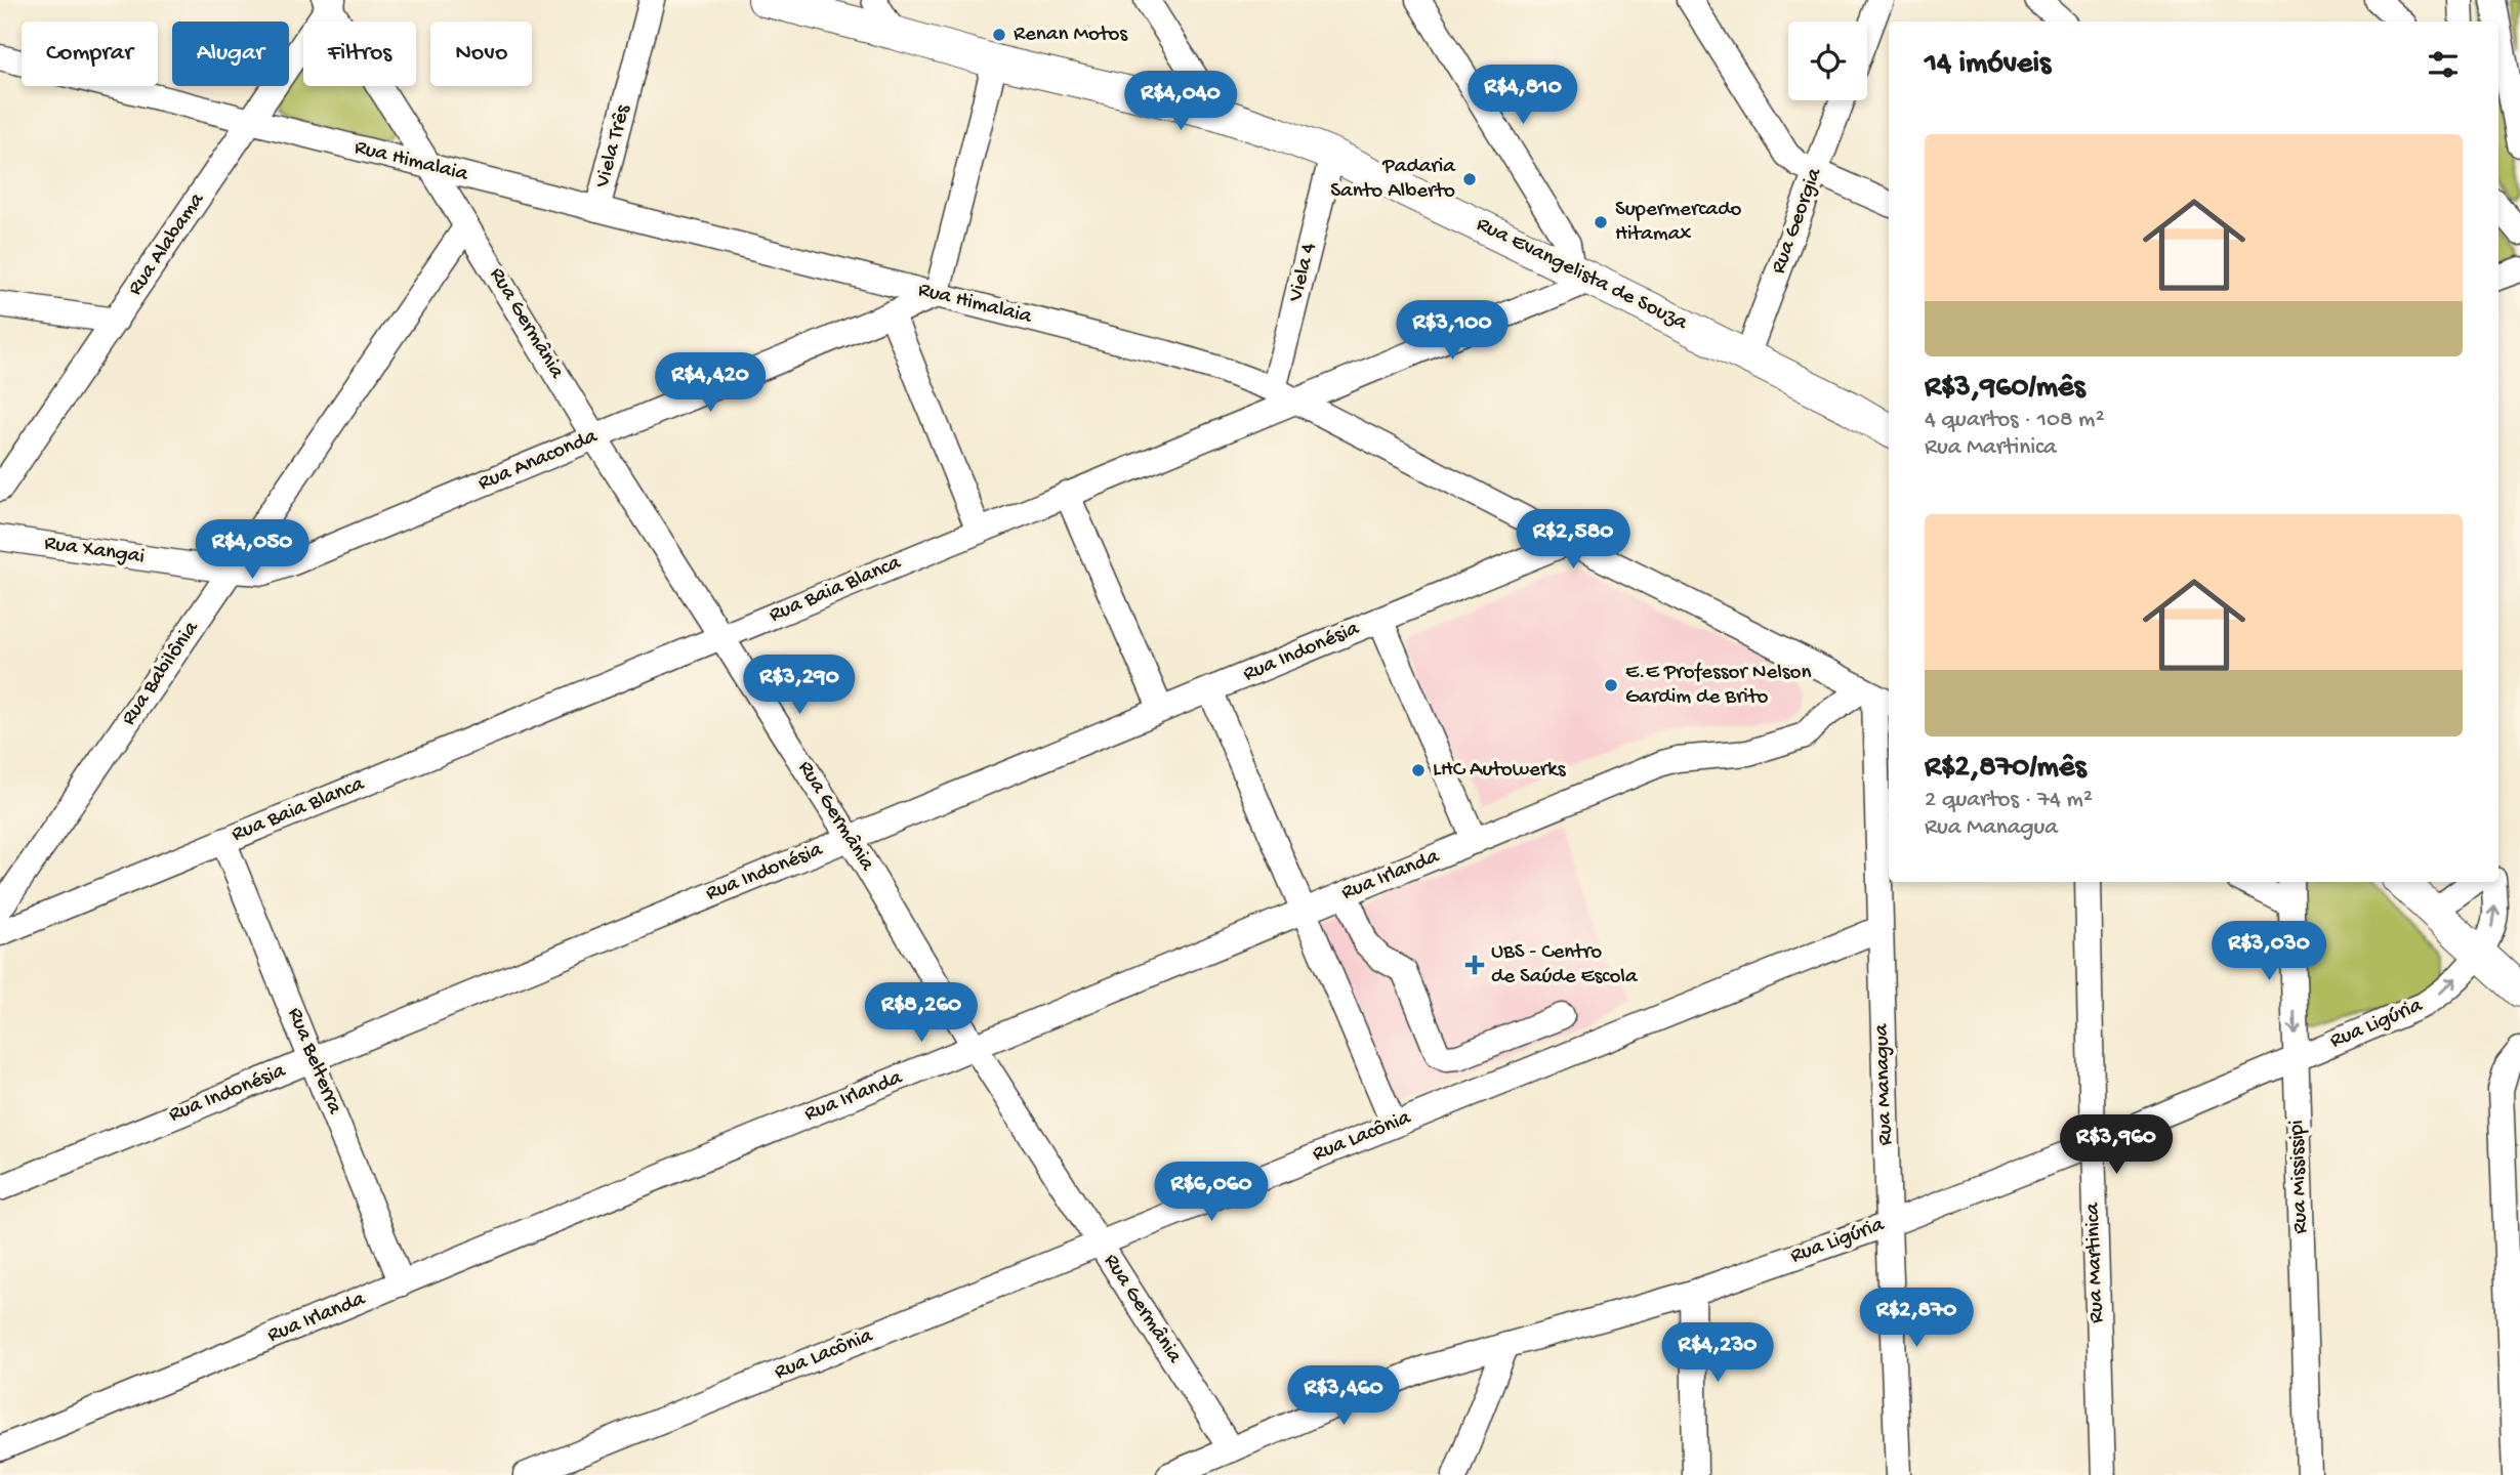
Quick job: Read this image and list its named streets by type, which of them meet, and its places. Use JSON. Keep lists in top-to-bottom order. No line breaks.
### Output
{"streets":{"main road":["Rua Evangelista de Souza"],"street":["Viela Três","Rua Himalaia","Rua Georgia","Rua Alabama","Viela 4","Rua Germânia","Rua Anaconda","Rua Xangai","Rua Baia Blanca","Rua Indonésia","Rua Babilônia","Rua Irlanda","Rua Ligúria","Rua Belterra","Rua Managua","Rua Lacônia","Rua Mississipi","Rua Martinica"]},"crossings":[["Viela Três","Rua Himalaia"],["Rua Himalaia","Rua Alabama"],["Rua Himalaia","Viela 4"],["Rua Himalaia","Rua Germânia"],["Rua Himalaia","Rua Anaconda"],["Rua Himalaia","Rua Baia Blanca"],["Rua Himalaia","Rua Indonésia"],["Rua Himalaia","Rua Irlanda"],["Rua Himalaia","Rua Managua"],["Rua Georgia","Rua Evangelista de Souza"],["Rua Alabama","Rua Germânia"],["Viela 4","Rua Evangelista de Souza"],["Viela 4","Rua Baia Blanca"],["Rua Evangelista de Souza","Rua Baia Blanca"],["Rua Germânia","Rua Anaconda"],["Rua Germânia","Rua Baia Blanca"],["Rua Germânia","Rua Indonésia"],["Rua Germânia","Rua Babilônia"],["Rua Germânia","Rua Irlanda"],["Rua Germânia","Rua Ligúria"],["Rua Germânia","Rua Lacônia"],["Rua Anaconda","Rua Xangai"],["Rua Anaconda","Rua Babilônia"],["Rua Xangai","Rua Babilônia"],["Rua Baia Blanca","Rua Belterra"],["Rua Indonésia","Rua Belterra"],["Rua Irlanda","Rua Belterra"],["Rua Irlanda","Rua Managua"],["Rua Ligúria","Rua Managua"],["Rua Ligúria","Rua Mississipi"],["Rua Ligúria","Rua Martinica"],["Rua Managua","Rua Lacônia"]],"places":{"other":["Renan Motos","Padaria Santo Alberto","Supermercado Hitamax","E.E Professor Nelson Gardim de Brito","LHC Autowerks"],"health":["UBS - Centro de Saúde Escola"]},"page":{"chip":["Comprar","Alugar","Filtros","Novo"],"heading":"14 imóveis","price":["R$4,810","R$4,040","R$3,100","R$4,420","R$2,580","R$4,050","R$3,290","R$3,030","R$8,260","R$3,960","R$6,060","R$2,870","R$4,230","R$3,460"],"list":[{"name":"R$3,960/mês","note":"4 quartos · 108 m² · Rua Martinica"},{"name":"R$2,870/mês","note":"2 quartos · 74 m² · Rua Managua"}]}}
